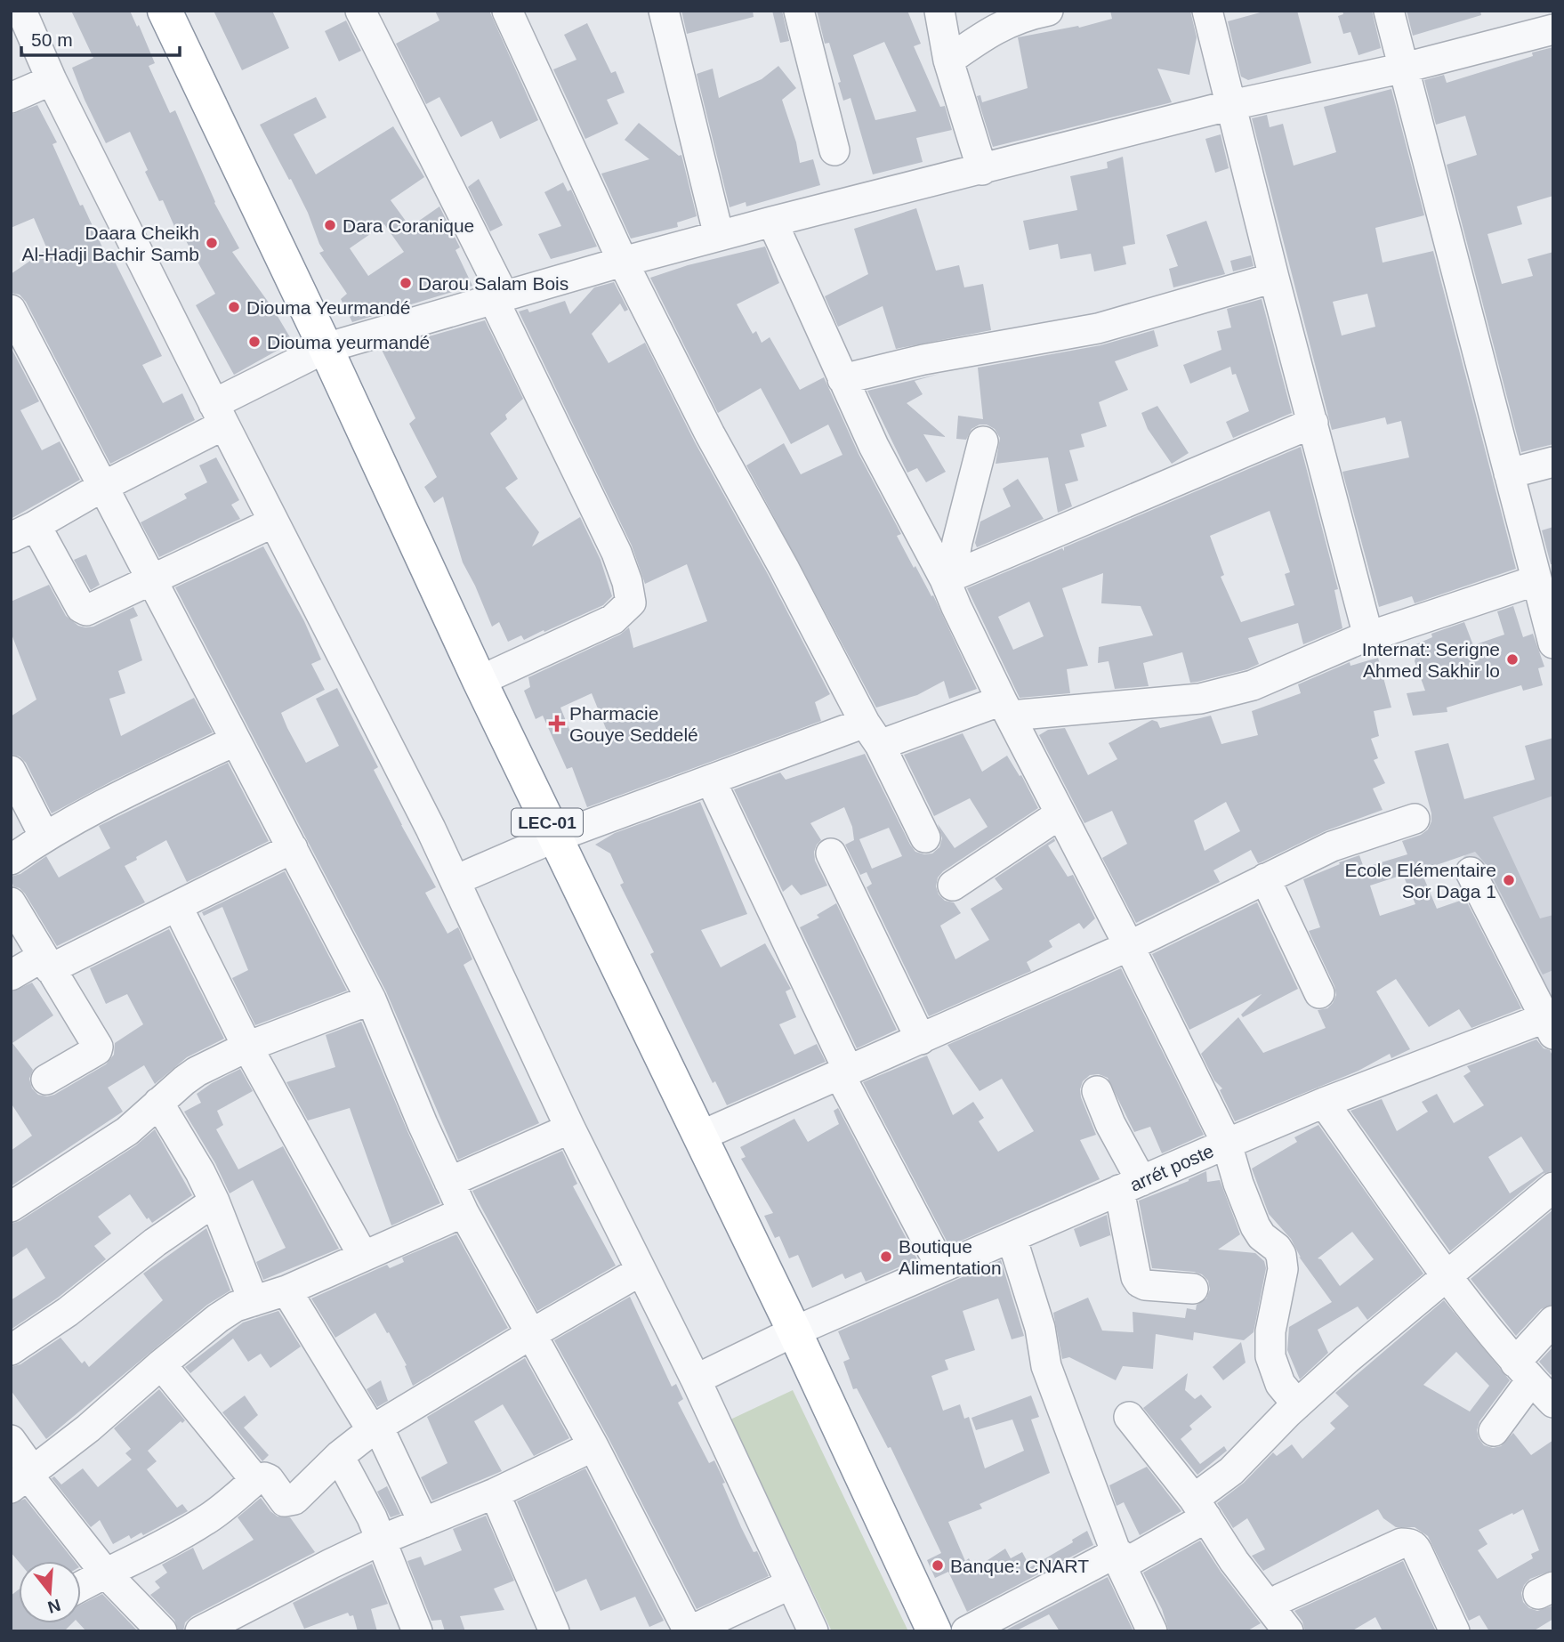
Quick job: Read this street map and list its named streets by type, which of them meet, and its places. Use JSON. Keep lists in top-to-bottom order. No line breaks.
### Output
{"streets":{"highway":["LEC-01"],"street":["arrét poste"]},"crossings":[["LEC-01","arrét poste"]],"places":{"other":["Dara Coranique","Daara Cheikh Al-Hadji Bachir Samb","Darou Salam Bois","Diouma Yeurmandé","Diouma yeurmandé","Internat: Serigne Ahmed Sakhir lo","Ecole Elémentaire Sor Daga 1","Boutique Alimentation","Banque: CNART"],"health":["Pharmacie Gouye Seddelé"]},"scale_bar":"50 m","north":"bottom"}
